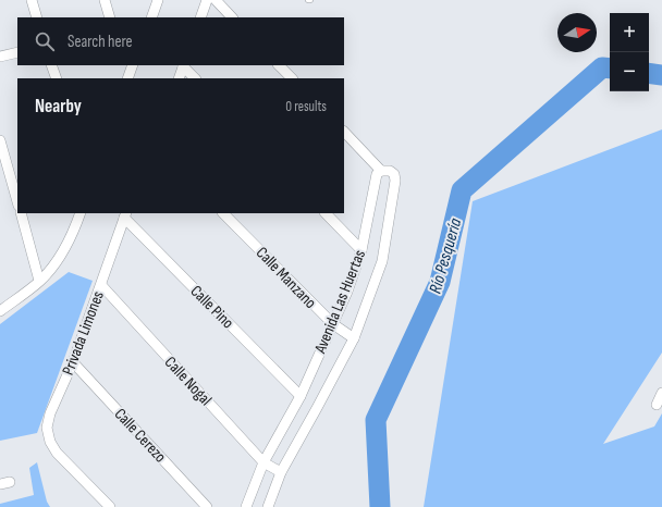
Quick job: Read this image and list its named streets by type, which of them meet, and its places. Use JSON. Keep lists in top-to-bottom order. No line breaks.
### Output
{"streets":{"street":["Calle Manzano","Avenida Las Huertas","Calle Pino","Privada Limones","Calle Nogal","Calle Cerezo"]},"crossings":[["Calle Manzano","Avenida Las Huertas"],["Avenida Las Huertas","Calle Pino"],["Avenida Las Huertas","Calle Nogal"],["Calle Pino","Privada Limones"],["Privada Limones","Calle Nogal"],["Privada Limones","Calle Cerezo"]],"water":["Río Pesquería"],"north":"right","page":{"map_buttons":["+","−"],"search":"Search here","heading":["Nearby","0 results"]}}
